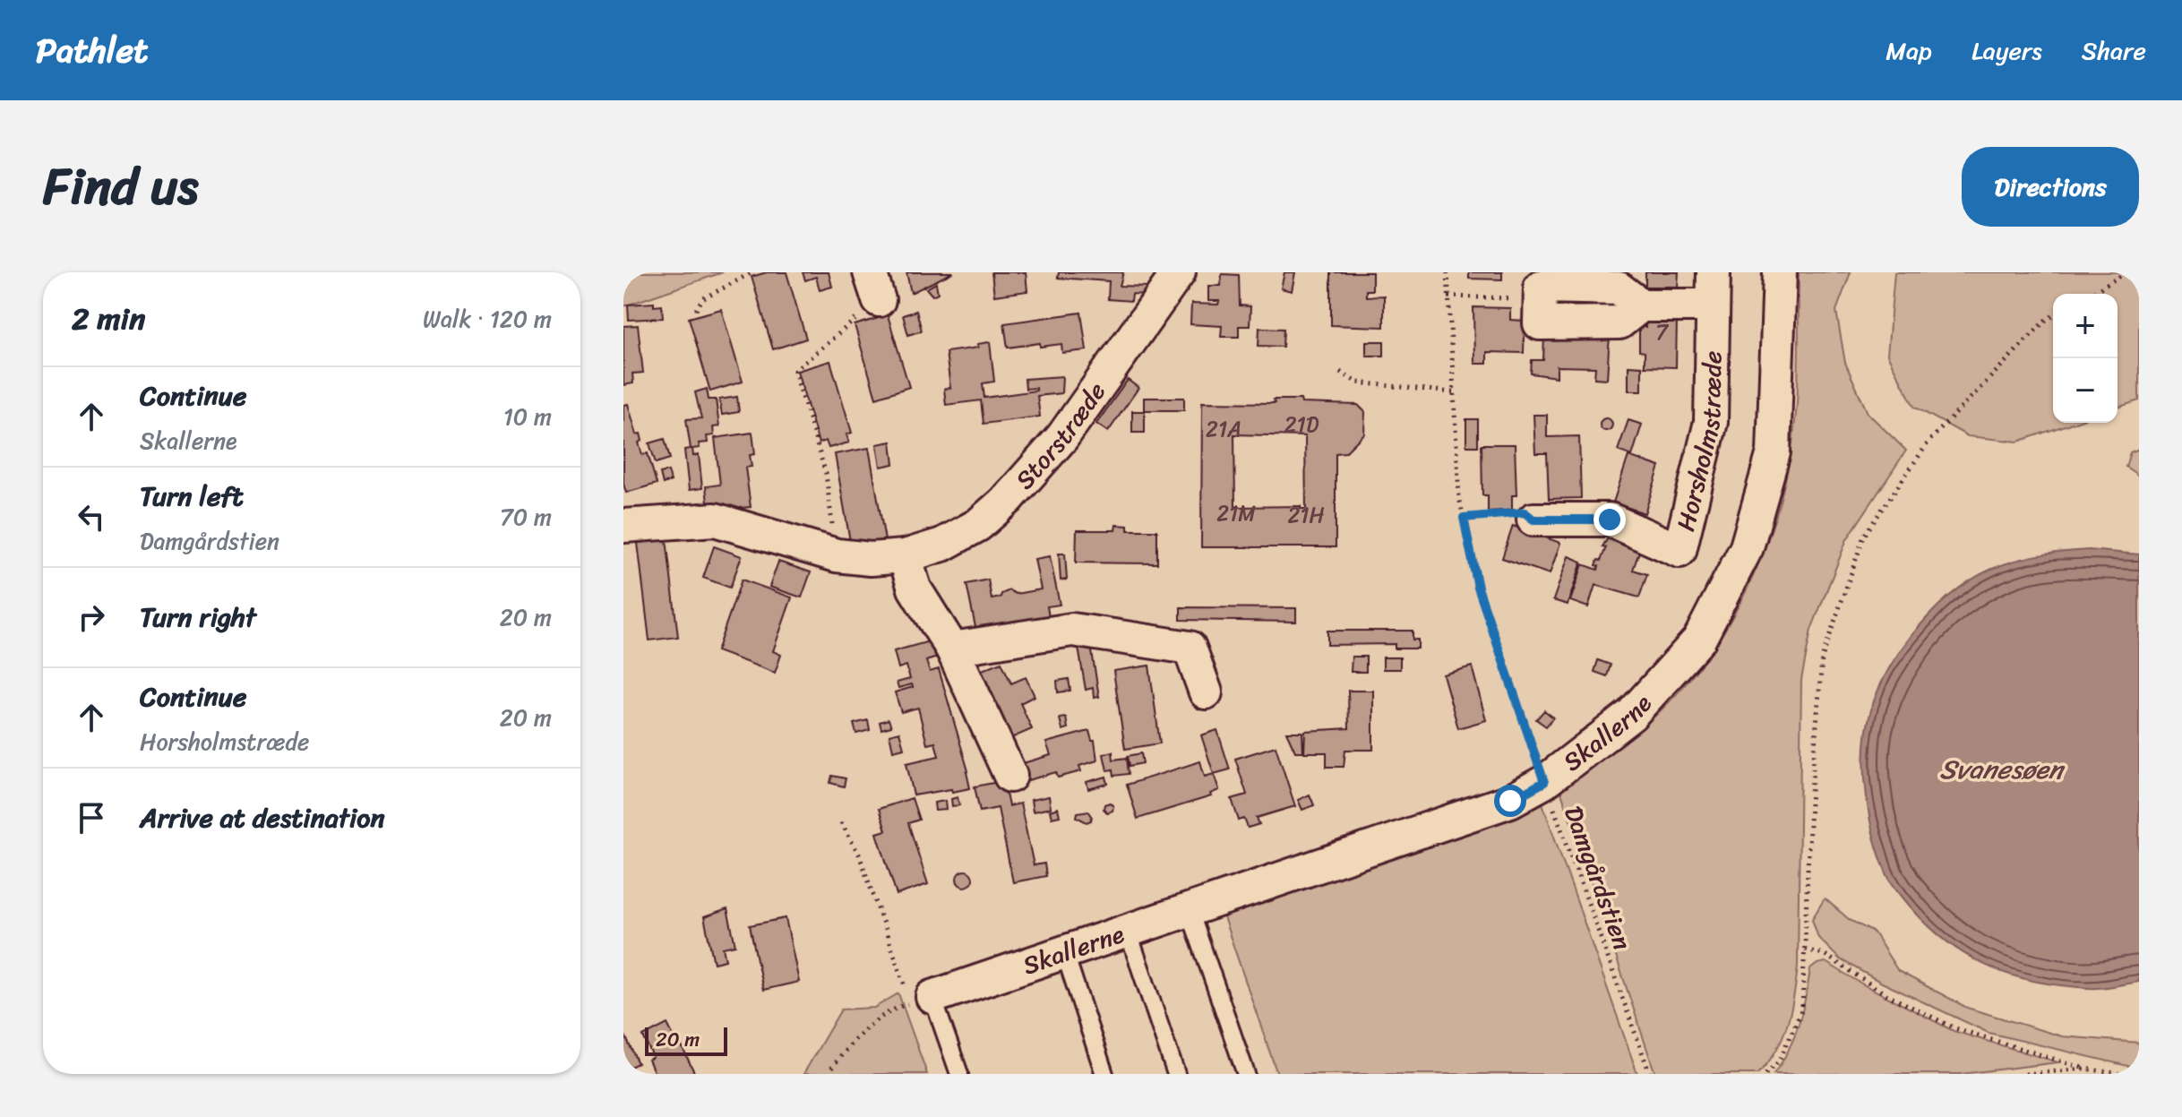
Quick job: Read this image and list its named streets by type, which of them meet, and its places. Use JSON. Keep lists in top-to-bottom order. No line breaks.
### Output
{"streets":{"street":["Storstræde","Horsholmstræde","Skallerne"],"path":["Damgårdstien"]},"crossings":[["Skallerne","Damgårdstien"]],"water":["Svanesøen"],"house_numbers":["7","21D","21A","21M","21H"],"scale_bar":"20 m","page":{"header":"Pathlet","nav":["Map","Layers","Share"],"title":"Find us","buttons":"Directions","heading":["2 min","Walk · 120 m"],"map_buttons":["+","−"],"list":[["Continue","Skallerne","10 m"],["Turn left","Damgårdstien","70 m"],["Turn right","20 m"],["Continue","Horsholmstræde","20 m"],"Arrive at destination"],"scale":"20 m"}}
